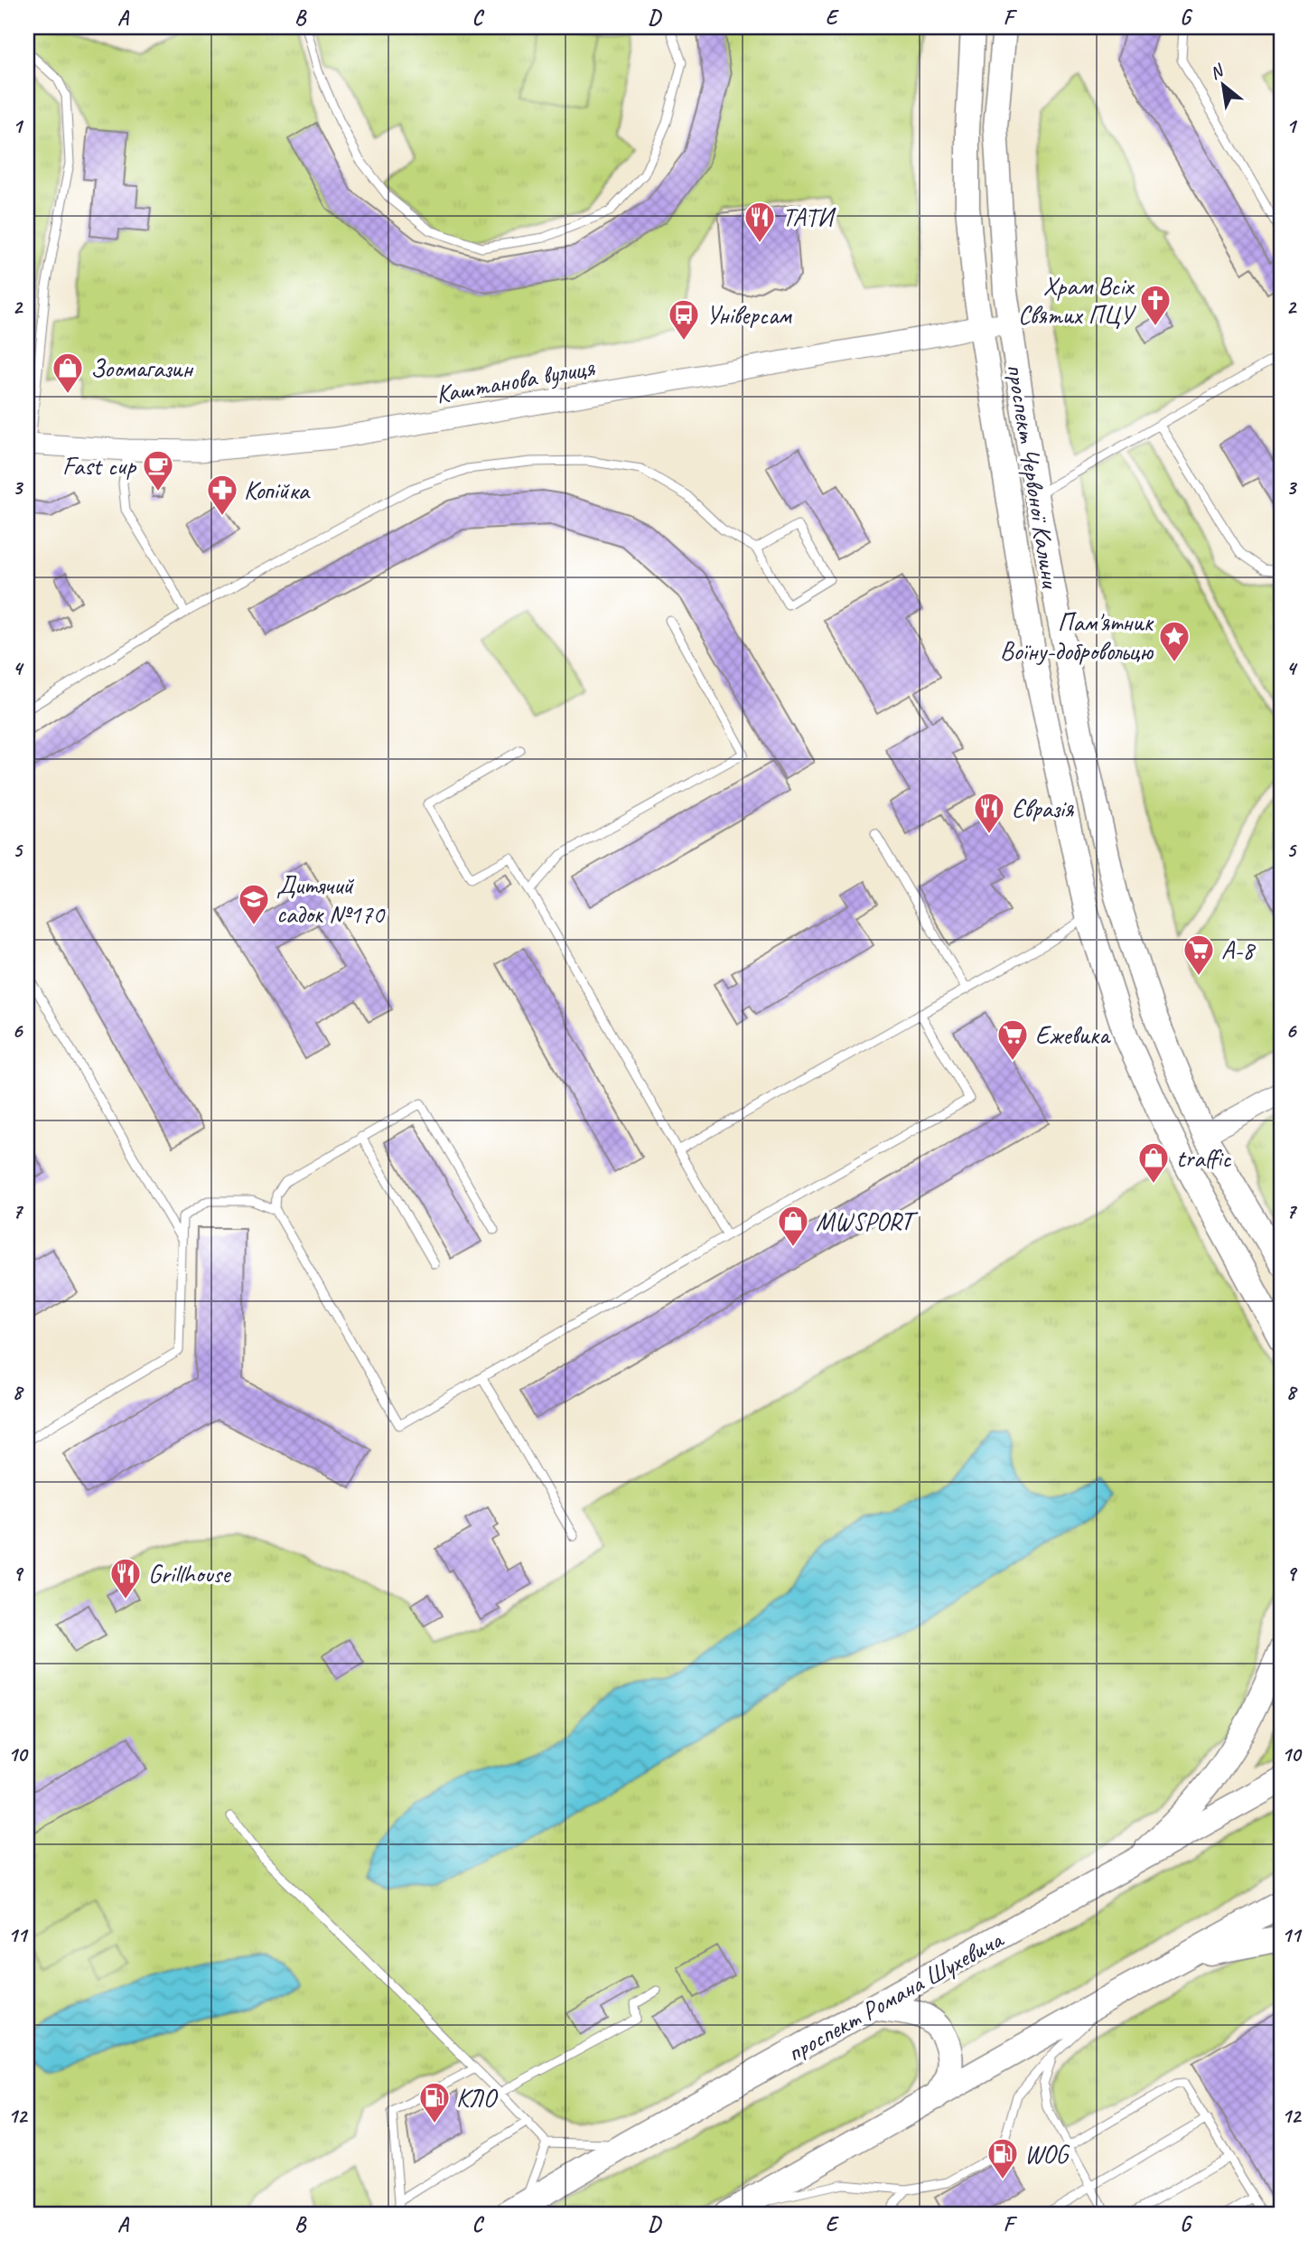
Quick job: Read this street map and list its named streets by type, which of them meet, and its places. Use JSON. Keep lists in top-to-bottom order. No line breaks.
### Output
{"streets":{"main road":["проспект Червоної Калини","проспект Романа Шухевича"],"street":["Каштанова вулиця"]},"crossings":[["Каштанова вулиця","проспект Червоної Калини"]],"places":{"restaurant":["ТАТИ","Євразія","Grillhouse"],"church":["Храм Всіх Святих ПЦУ"],"bus stop":["Універсам"],"shop":["Зоомагазин","traffic","MWSPORT"],"cafe":["Fast cup"],"pharmacy":["Копійка"],"place":["Пам'ятник Воїну-добровольцю"],"school or university":["Дитячий садок №170"],"supermarket":["А-8","Ежевика"],"fuel station":["КЛО","WOG"]},"north":"top left","grid":{"columns":["A","B","C","D","E","F","G"],"rows":["1","2","3","4","5","6","7","8","9","10","11","12"]}}
